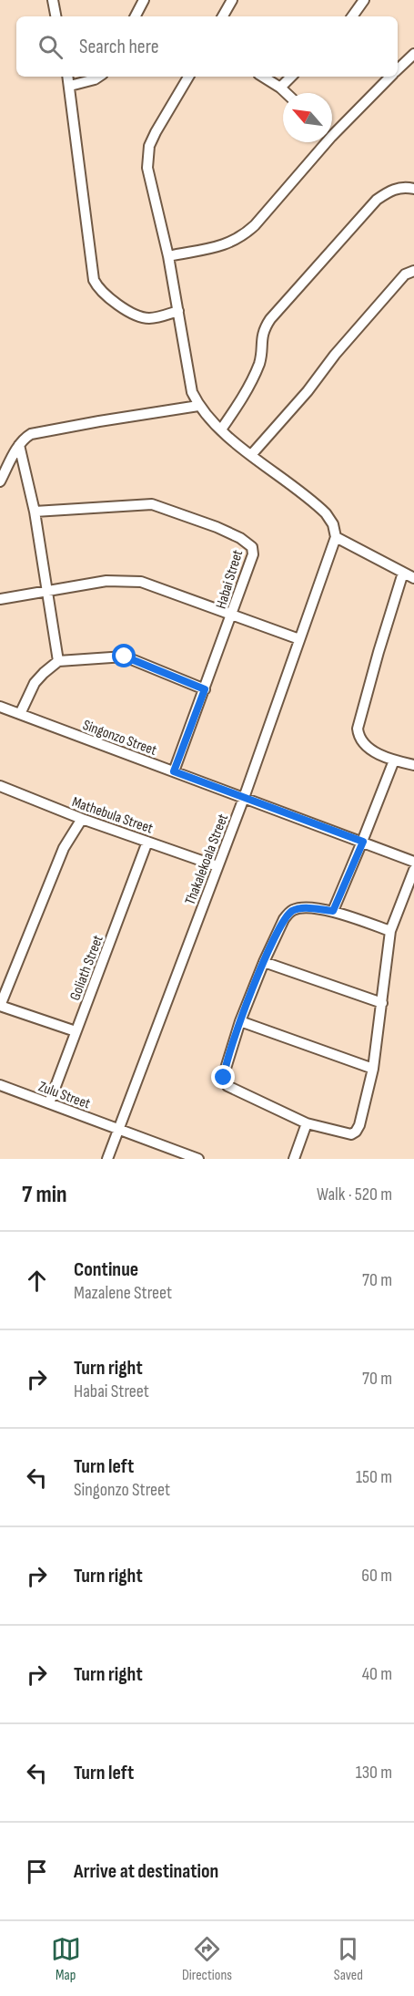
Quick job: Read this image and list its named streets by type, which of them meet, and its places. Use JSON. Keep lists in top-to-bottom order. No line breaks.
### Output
{"streets":{"street":["Habai Street","Singonzo Street","Mathebula Street","Thakalekoala Street","Goliath Street","Zulu Street"]},"crossings":[["Habai Street","Singonzo Street"],["Singonzo Street","Thakalekoala Street"],["Mathebula Street","Thakalekoala Street"],["Mathebula Street","Goliath Street"],["Thakalekoala Street","Zulu Street"],["Goliath Street","Zulu Street"]],"north":"top left","page":{"search":"Search here","heading":["7 min","Walk · 520 m"],"list":[["Continue","Mazalene Street","70 m"],["Turn right","Habai Street","70 m"],["Turn left","Singonzo Street","150 m"],["Turn right","60 m"],["Turn right","40 m"],["Turn left","130 m"],"Arrive at destination"],"nav":["Map","Directions","Saved"]}}
